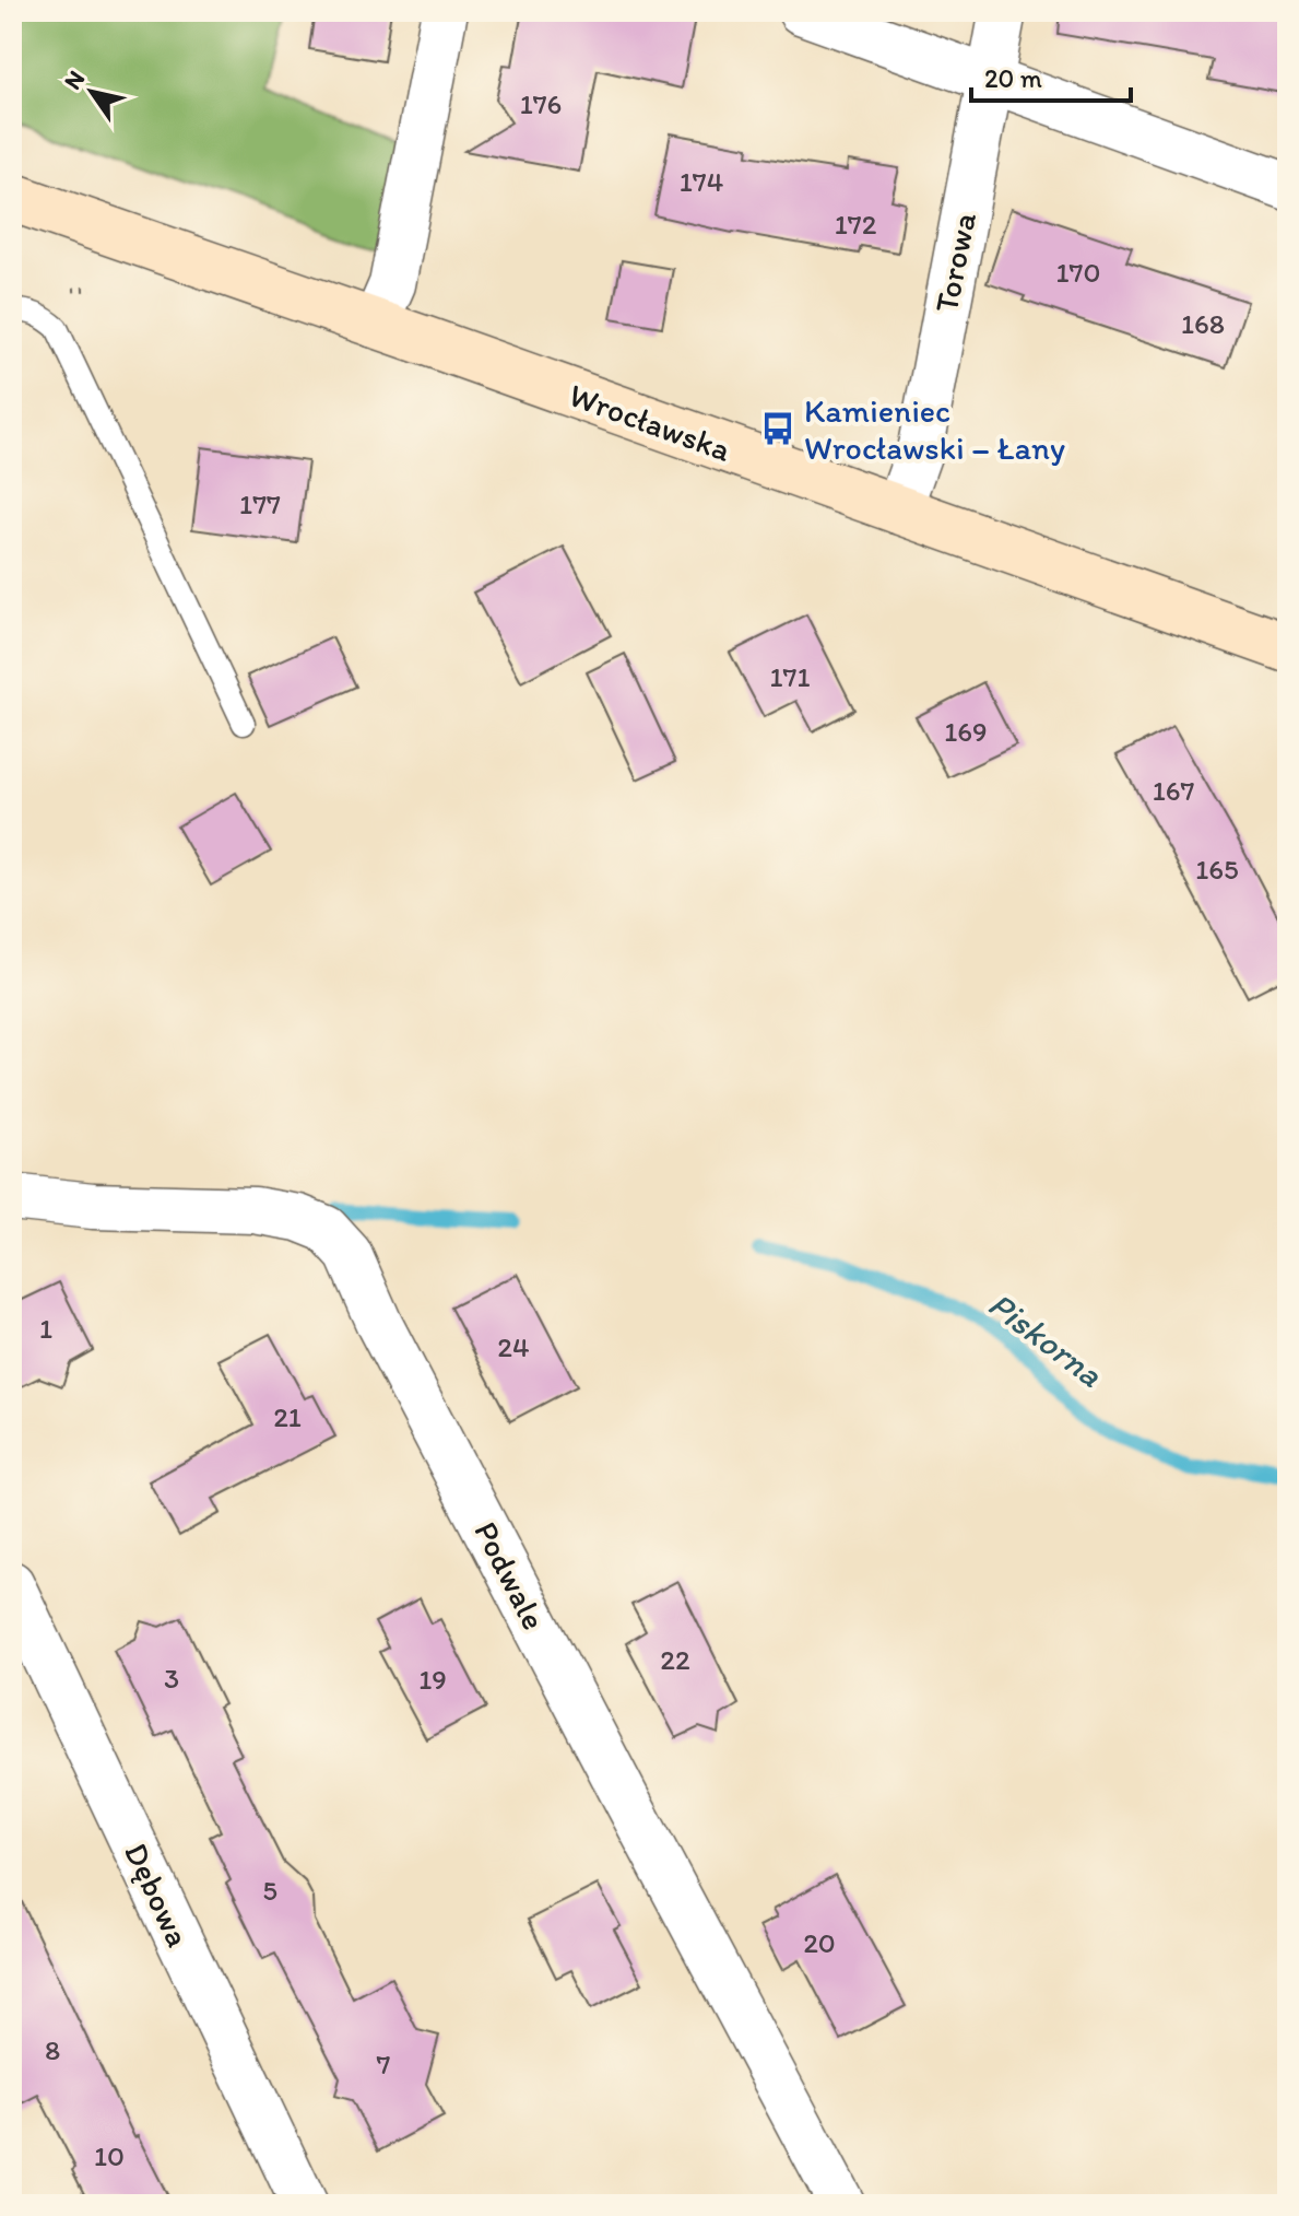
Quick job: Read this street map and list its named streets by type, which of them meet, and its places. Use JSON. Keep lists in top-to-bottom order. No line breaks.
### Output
{"streets":{"main road":["Wrocławska"],"street":["Torowa","Podwale","Dębowa"]},"crossings":[["Torowa","Wrocławska"]],"water":["Piskorna"],"places":{"bus stop":["Kamieniec Wrocławski – Łany"]},"house_numbers":["176","174","172","170","168","177","171","169","167","165","1","24","21","22","3","19","5","20","8","7","10"],"scale_bar":"20 m","north":"top left"}
